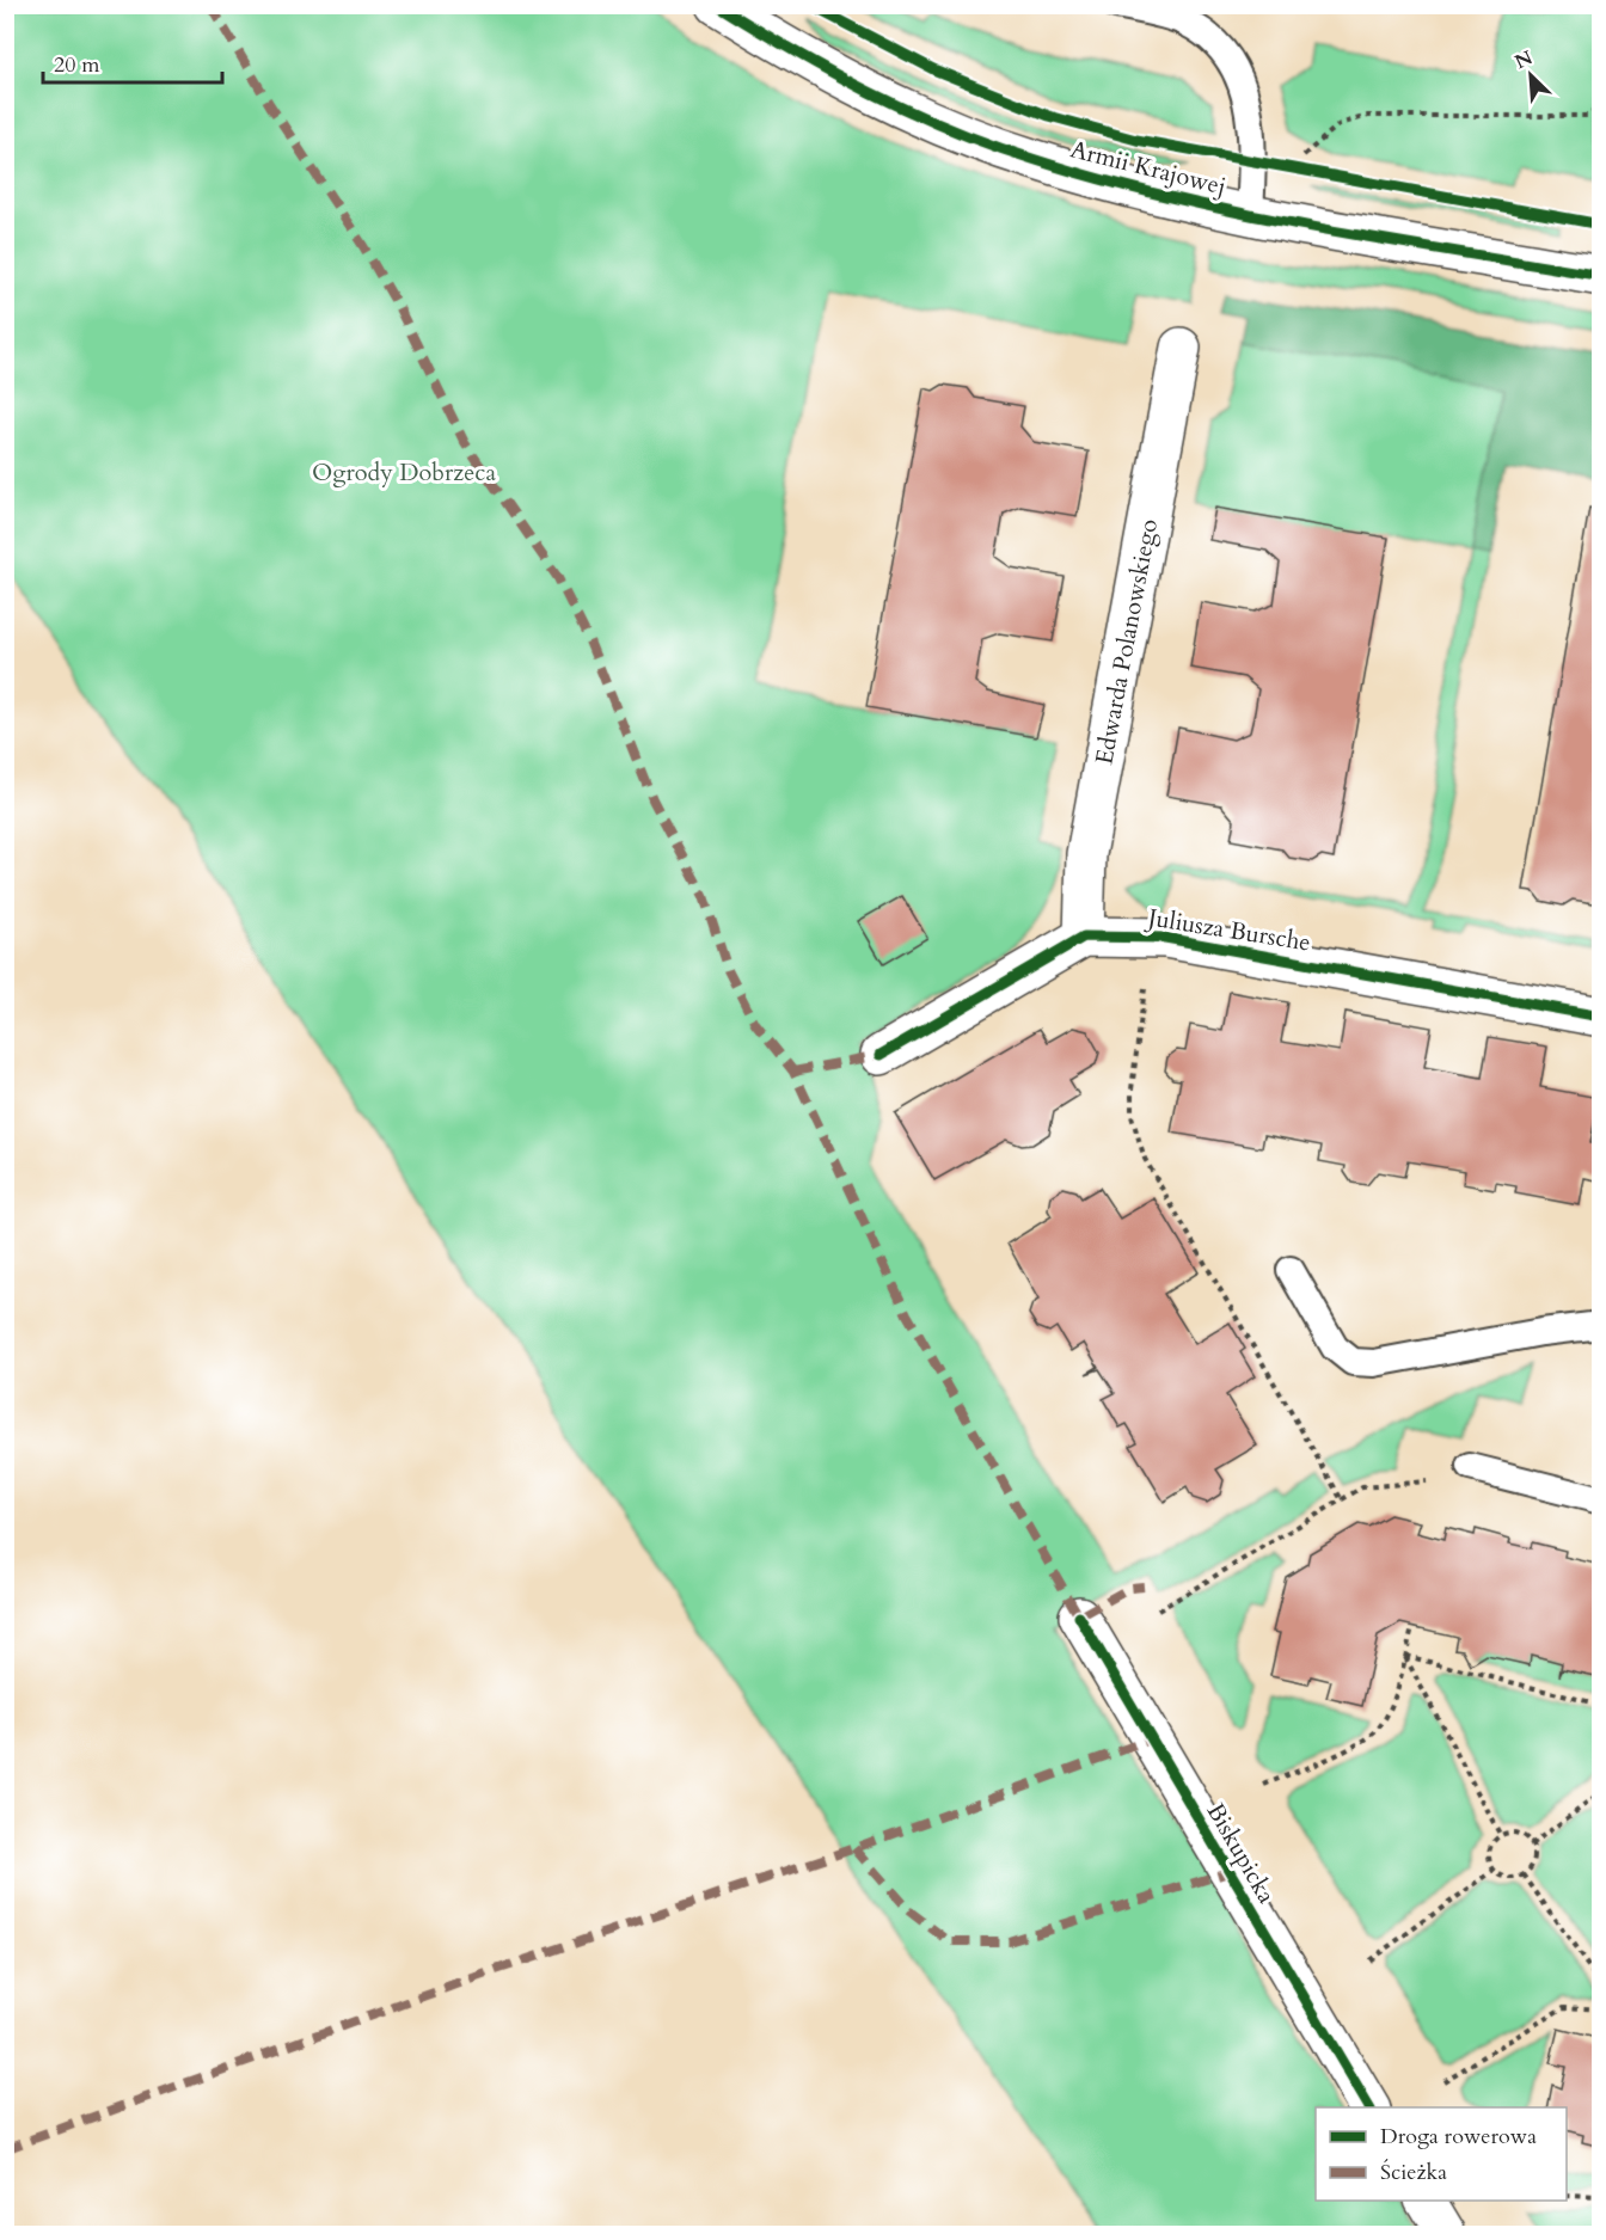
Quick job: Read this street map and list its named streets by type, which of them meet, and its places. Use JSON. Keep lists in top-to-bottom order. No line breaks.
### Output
{"streets":{"street":["Armii Krajowej","Edwarda Polanowskiego","Juliusza Bursche","Biskupicka"]},"crossings":[["Edwarda Polanowskiego","Juliusza Bursche"]],"parks":["Ogrody Dobrzeca"],"legend":["Droga rowerowa","Ścieżka"],"scale_bar":"20 m","north":"top left"}
